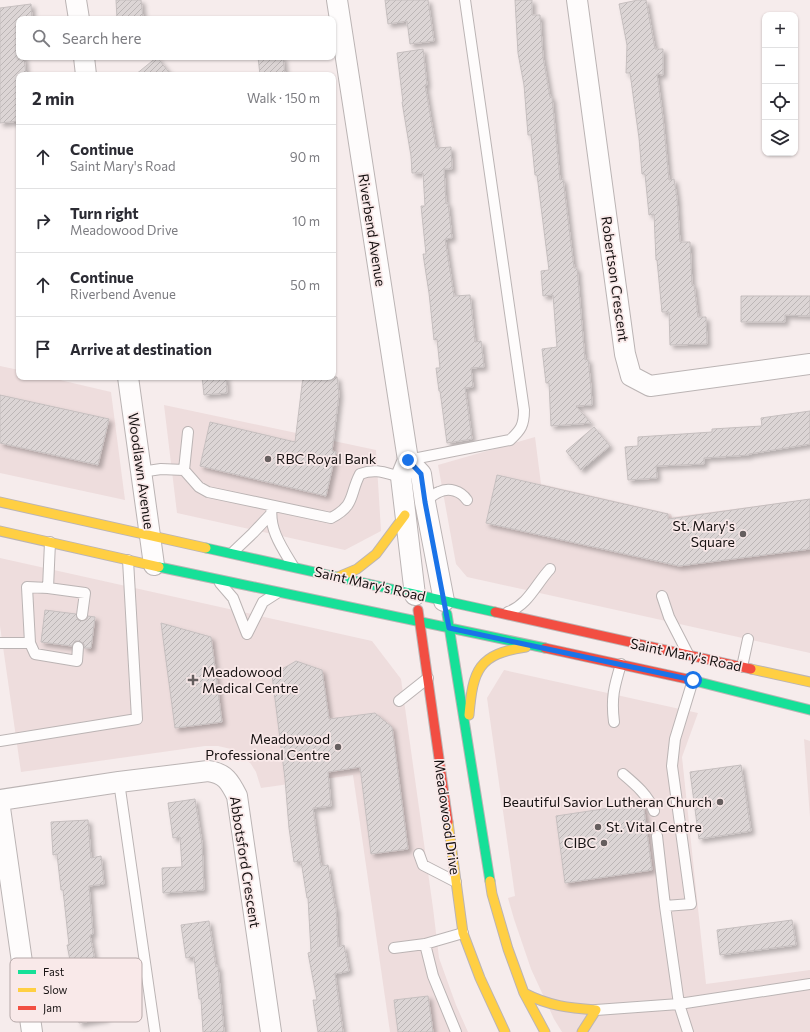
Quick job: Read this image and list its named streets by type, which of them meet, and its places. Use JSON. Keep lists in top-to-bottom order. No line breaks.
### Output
{"streets":{"main road":["Saint Mary's Road","Meadowood Drive"],"street":["Riverbend Avenue","Robertson Crescent","Woodlawn Avenue","Abbotsford Crescent"]},"crossings":[["Riverbend Avenue","Saint Mary's Road"],["Riverbend Avenue","Meadowood Drive"],["Woodlawn Avenue","Saint Mary's Road"],["Saint Mary's Road","Meadowood Drive"]],"places":{"other":["RBC Royal Bank","St. Mary's Square","Meadowood Professional Centre","Beautiful Savior Lutheran Church","St. Vital Centre","CIBC"],"health":["Meadowood Medical Centre"]},"legend":["Fast","Slow","Jam"],"page":{"map_buttons":["+","−"],"search":"Search here","heading":["2 min","Walk · 150 m"],"list":[["Continue","Saint Mary's Road","90 m"],["Turn right","Meadowood Drive","10 m"],["Continue","Riverbend Avenue","50 m"],"Arrive at destination"]}}
